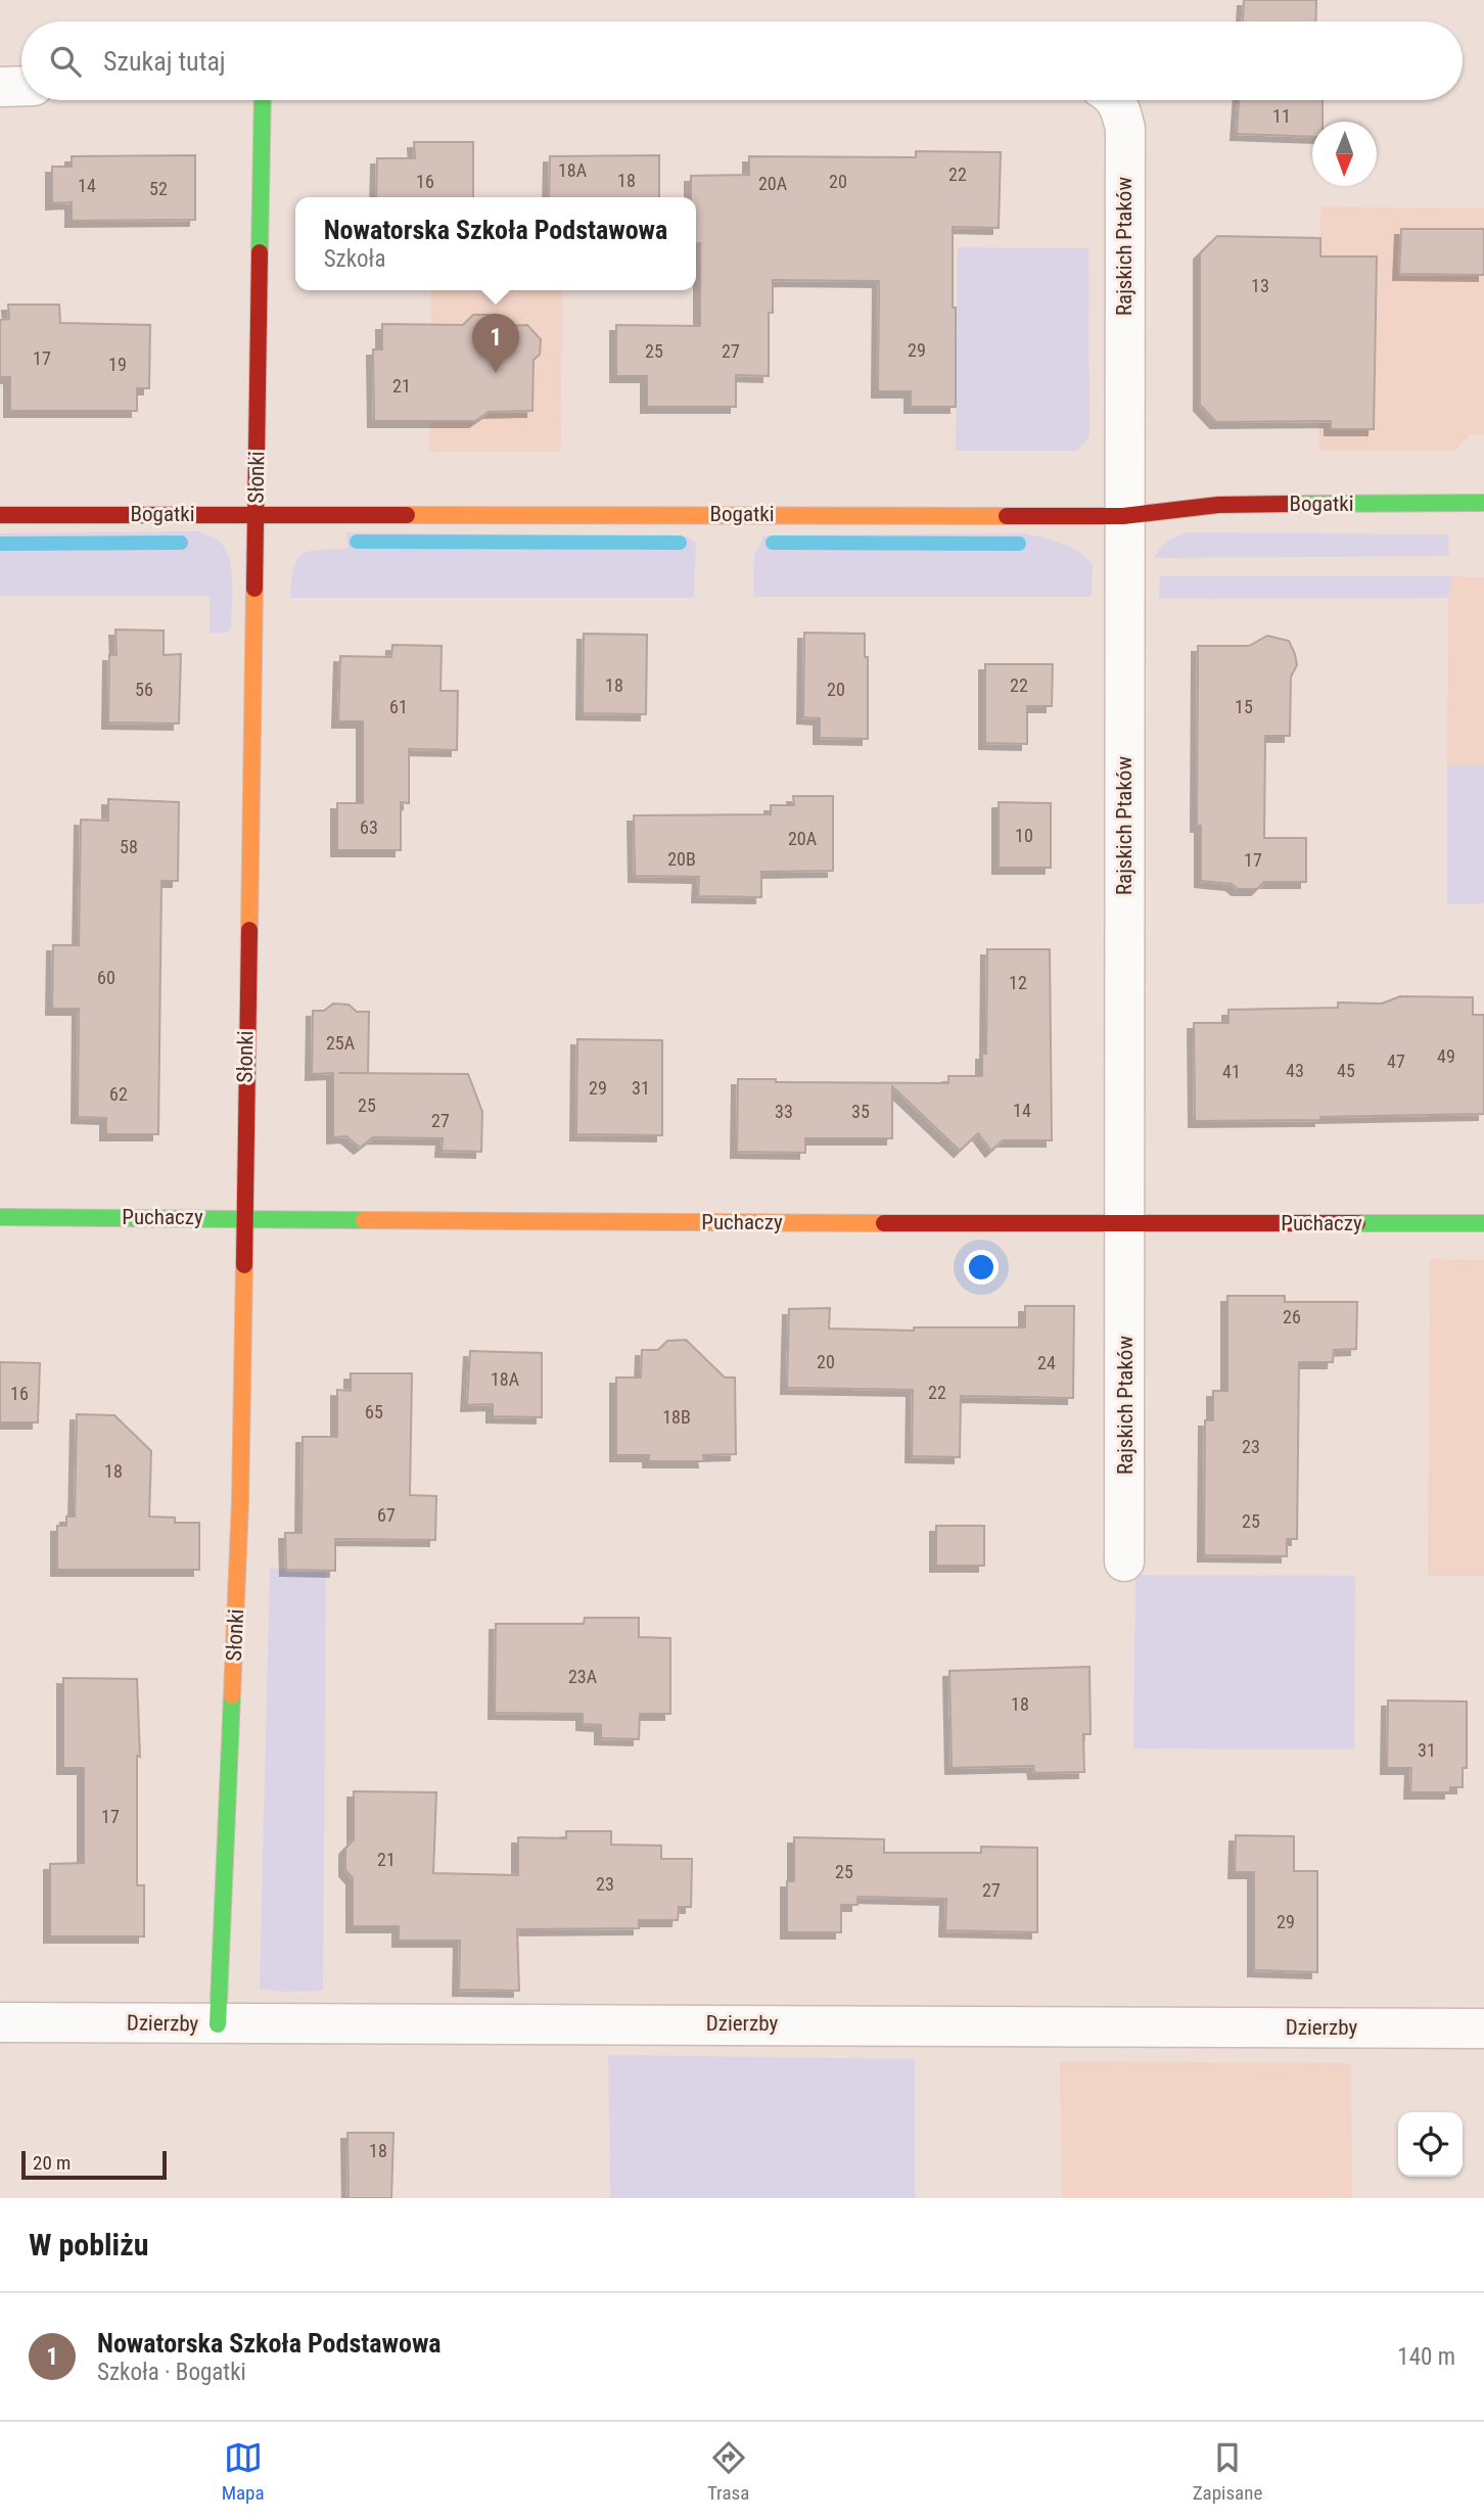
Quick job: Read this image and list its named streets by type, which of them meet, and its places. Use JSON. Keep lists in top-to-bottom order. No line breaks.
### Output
{"streets":{"street":["Rajskich Ptaków","Słonki","Bogatki","Puchaczy","Dzierzby"]},"crossings":[["Rajskich Ptaków","Bogatki"],["Rajskich Ptaków","Puchaczy"],["Słonki","Bogatki"],["Słonki","Puchaczy"],["Słonki","Dzierzby"]],"house_numbers":["11","18A","22","18","16","20","20A","14","52","13","29","25","27","17","19","21","18","22","56","20","61","15","63","10","20A","58","20B","17","60","12","25A","49","47","43","45","41","29","31","62","25","14","33","35","27","26","20","24","18A","22","16","65","18B","23","18","67","25","23A","18","31","17","21","25","23","27","29","18"],"scale_bar":"20 m","north":"bottom","page":{"search":"Szukaj tutaj","popup":["Nowatorska Szkoła Podstawowa","Szkoła"],"pins":"1","scale":"20 m","heading":"W pobliżu","list":[{"mark":"1","name":"Nowatorska Szkoła Podstawowa","note":"Szkoła · Bogatki","value":"140 m"}],"nav":["Mapa","Trasa","Zapisane"]}}
